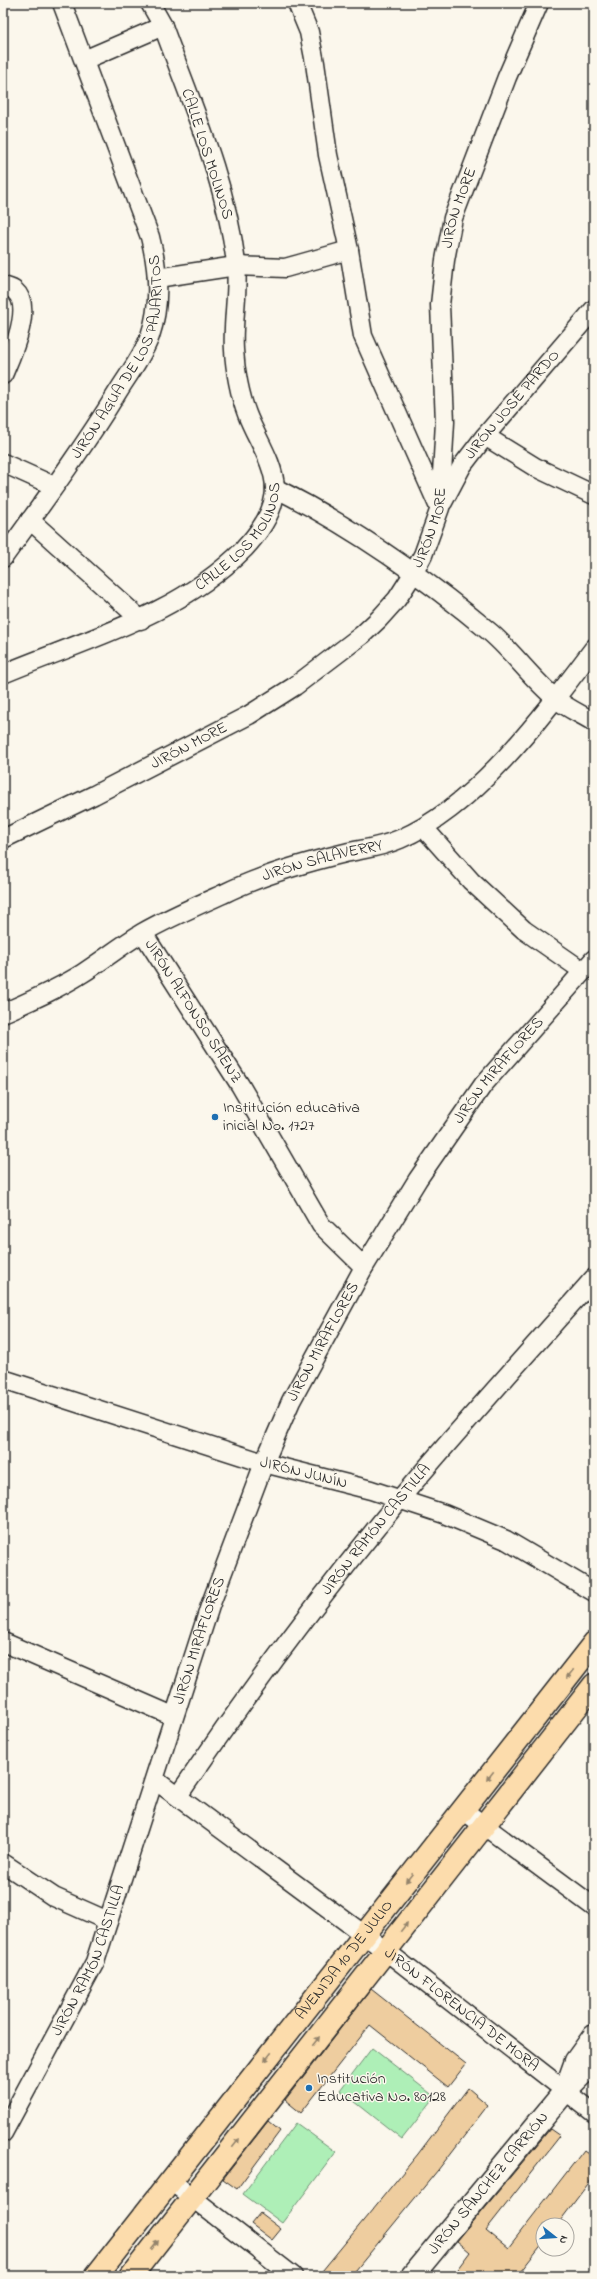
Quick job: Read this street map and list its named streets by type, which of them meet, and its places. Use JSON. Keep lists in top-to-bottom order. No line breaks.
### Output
{"streets":{"highway":["AVENIDA 10 DE JULIO"],"main road":["JIRÓN SÁNCHEZ CARRIÓN"],"street":["CALLE LOS MOLINOS","JIRÓN MORE","JIRÓN AGUA DE LOS PAJARITOS","JIRÓN JOSÉ PARDO","JIRÓN SALAVERRY","JIRÓN ALFONSO SÁENZ","JIRÓN MIRAFLORES","JIRÓN JUNÍN","JIRÓN RAMÓN CASTILLA","JIRÓN FLORENCIA DE MORA"]},"crossings":[["JIRÓN MORE","JIRÓN JOSÉ PARDO"],["JIRÓN SALAVERRY","JIRÓN ALFONSO SÁENZ"],["JIRÓN ALFONSO SÁENZ","JIRÓN MIRAFLORES"],["JIRÓN MIRAFLORES","JIRÓN JUNÍN"],["JIRÓN MIRAFLORES","JIRÓN RAMÓN CASTILLA"],["JIRÓN MIRAFLORES","JIRÓN FLORENCIA DE MORA"],["JIRÓN JUNÍN","JIRÓN RAMÓN CASTILLA"],["JIRÓN RAMÓN CASTILLA","JIRÓN FLORENCIA DE MORA"],["AVENIDA 10 DE JULIO","JIRÓN FLORENCIA DE MORA"],["JIRÓN FLORENCIA DE MORA","JIRÓN SÁNCHEZ CARRIÓN"]],"places":["Institución educativa inicial No. 1727","Institución Educativa No. 80128"],"north":"right"}
